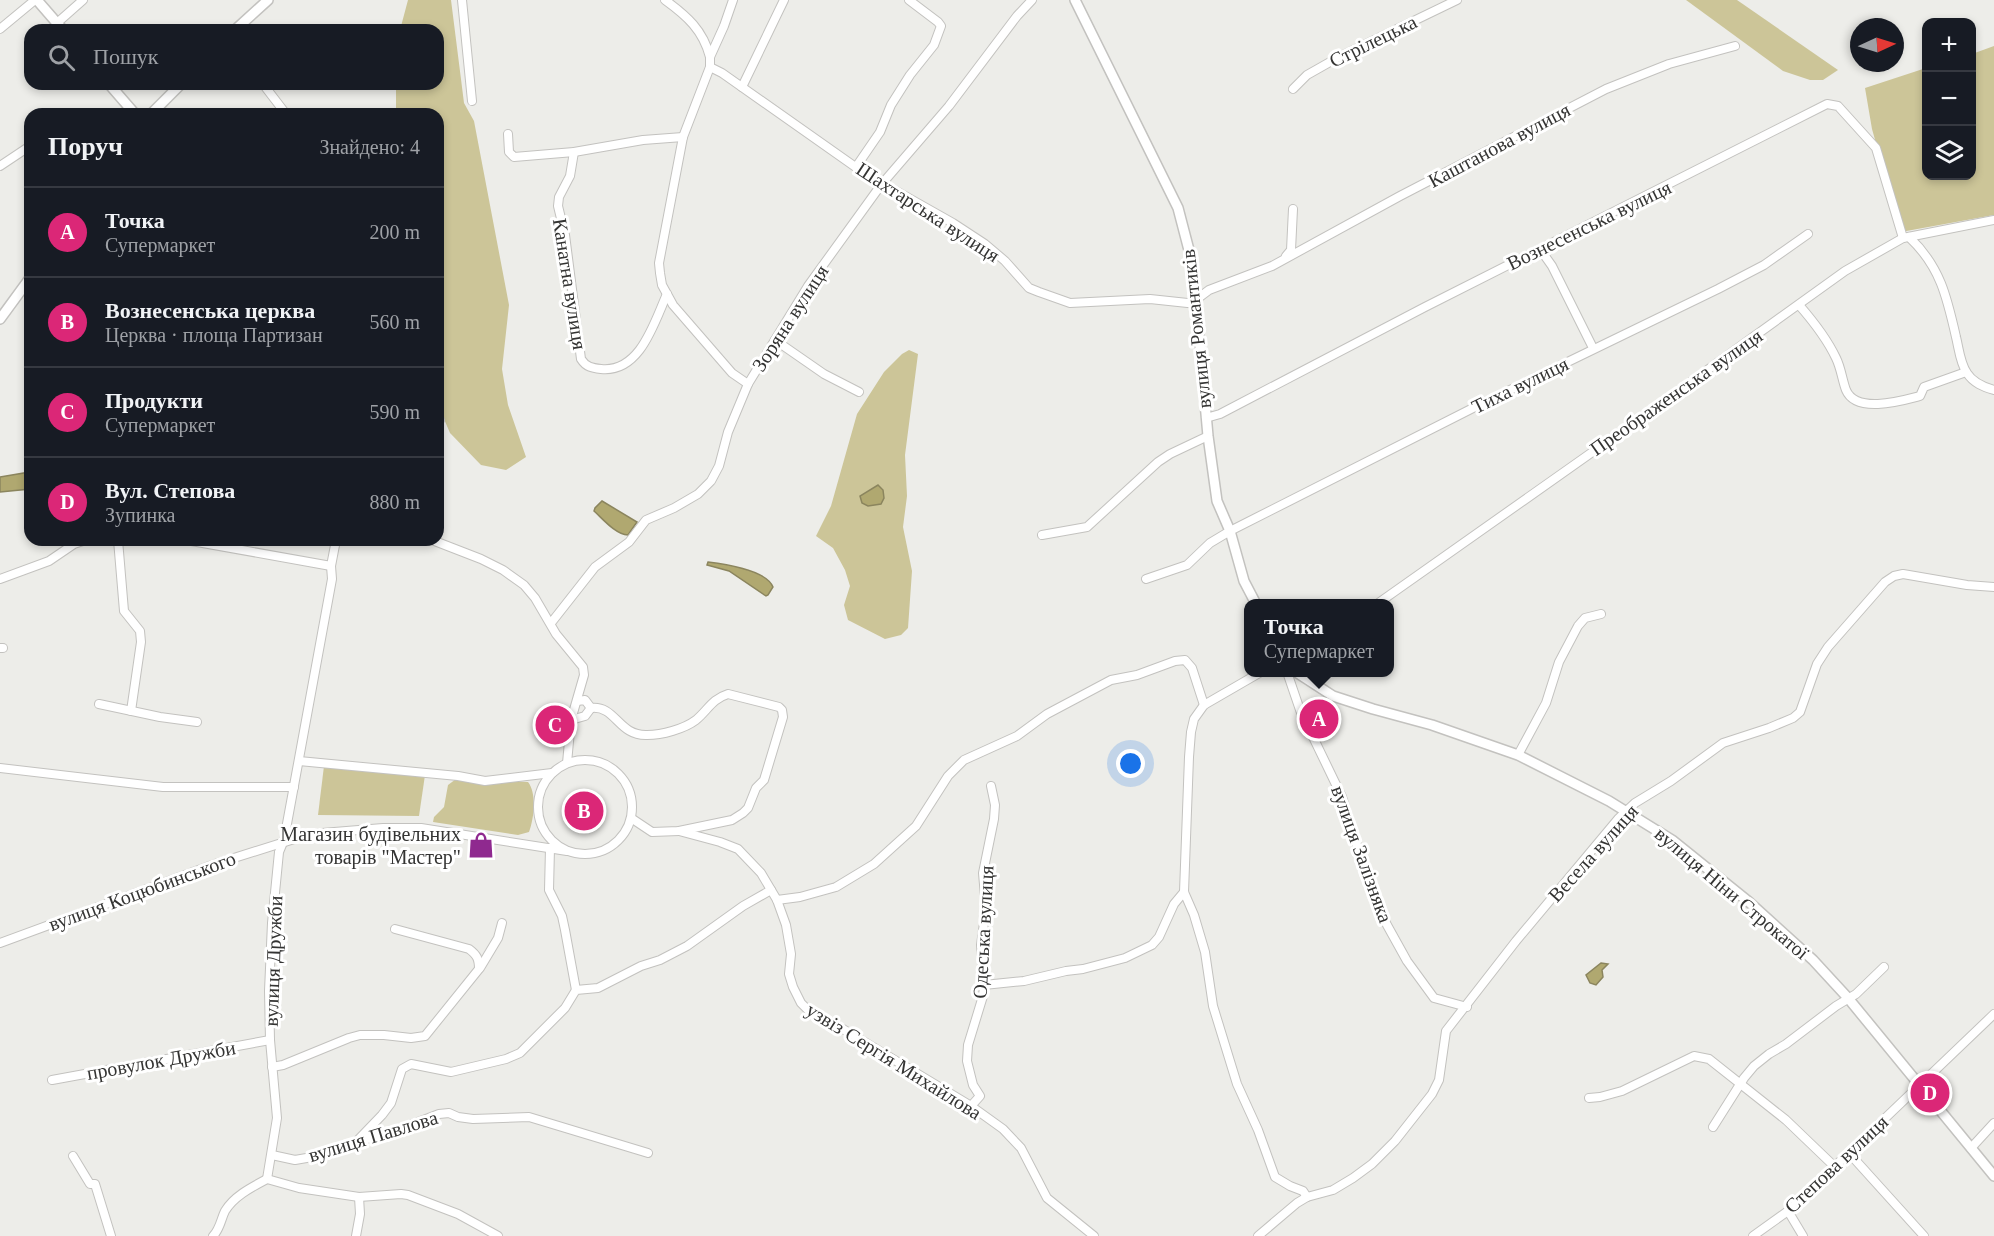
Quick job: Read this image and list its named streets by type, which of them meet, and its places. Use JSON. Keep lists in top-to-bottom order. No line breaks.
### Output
{"streets":{"street":["Стрілецька","Каштанова вулиця","Шахтарська вулиця","Вознесенська вулиця","Канатна вулиця","Зоряна вулиця","вулиця Романтиків","Тиха вулиця","Преображенська вулиця","Весела вулиця","вулиця Залізняка","вулиця Коцюбинського","вулиця Ніни Строкатої","Одеська вулиця","вулиця Дружби","провулок Дружби","узвіз Сергія Михайлова","вулиця Павлова","Степова вулиця"]},"crossings":[["Каштанова вулиця","Шахтарська вулиця"],["Каштанова вулиця","вулиця Романтиків"],["Шахтарська вулиця","Зоряна вулиця"],["Шахтарська вулиця","вулиця Романтиків"],["Вознесенська вулиця","вулиця Романтиків"],["Вознесенська вулиця","Преображенська вулиця"],["вулиця Романтиків","Тиха вулиця"],["Весела вулиця","вулиця Залізняка"],["Весела вулиця","вулиця Ніни Строкатої"],["вулиця Коцюбинського","вулиця Дружби"],["вулиця Ніни Строкатої","Степова вулиця"],["Одеська вулиця","узвіз Сергія Михайлова"],["вулиця Дружби","провулок Дружби"],["вулиця Дружби","вулиця Павлова"]],"places":{"shop":["Магазин будівельних товарів \"Мастер\""]},"north":"right","page":{"map_buttons":["+","−"],"search":"Пошук","heading":["Поруч","Знайдено: 4"],"list":[{"mark":"A","name":"Точка","note":"Супермаркет","value":"200 m"},{"mark":"B","name":"Вознесенська церква","note":"Церква · площа Партизан","value":"560 m"},{"mark":"C","name":"Продукти","note":"Супермаркет","value":"590 m"},{"mark":"D","name":"Вул. Степова","note":"Зупинка","value":"880 m"}],"popup":["Точка","Супермаркет"],"pins":["A","C","B","D"]}}
